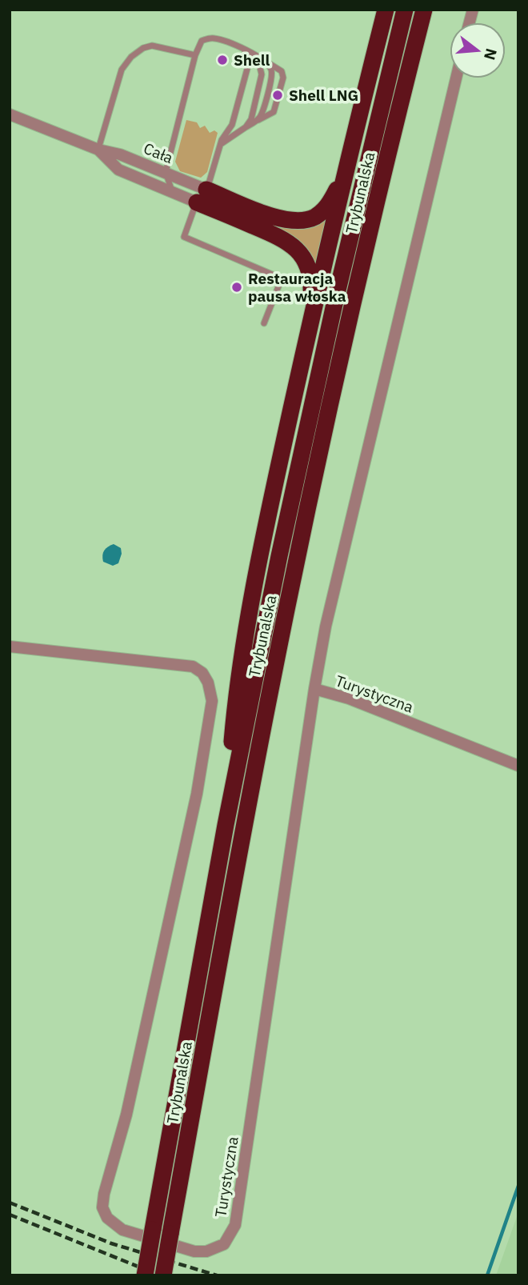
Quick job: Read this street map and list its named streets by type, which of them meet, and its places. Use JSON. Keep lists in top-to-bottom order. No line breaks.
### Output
{"streets":{"highway":["Trybunalska"],"street":["Cała","Turystyczna"]},"places":["Shell","Shell LNG","Restauracja pausa włoska"],"north":"right"}
